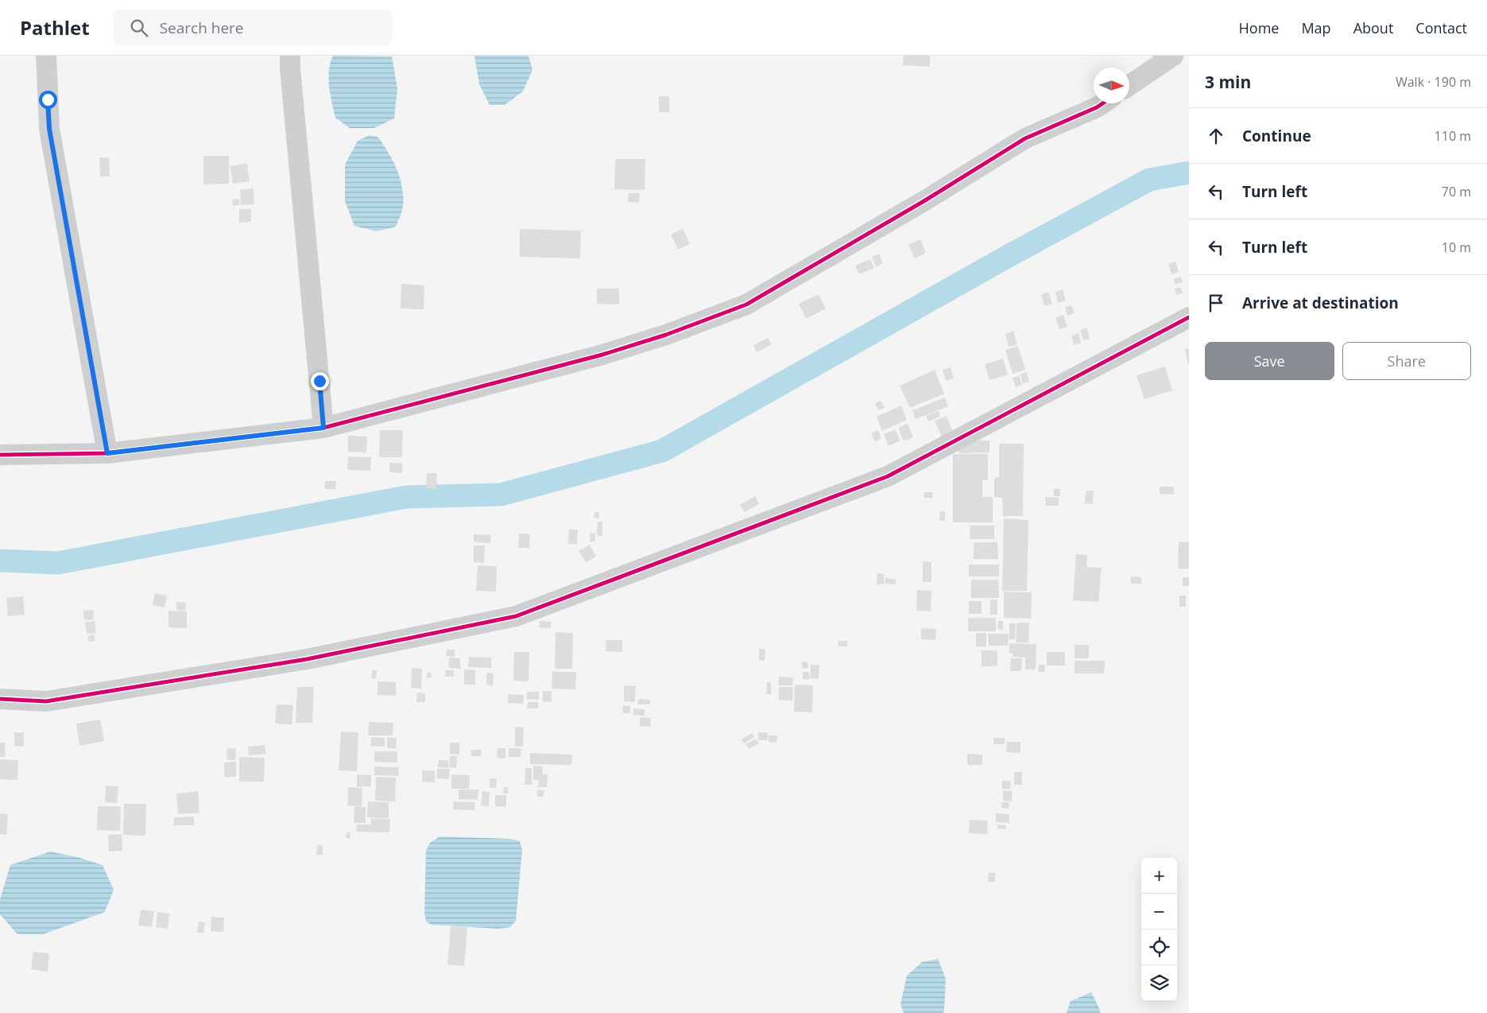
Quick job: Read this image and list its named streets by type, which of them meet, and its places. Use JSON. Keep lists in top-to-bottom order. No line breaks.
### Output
{"north":"right","page":{"header":"Pathlet","search":"Search here","nav":["Home","Map","About","Contact"],"heading":["3 min","Walk · 190 m"],"list":[["Continue","110 m"],["Turn left","70 m"],["Turn left","10 m"],"Arrive at destination"],"buttons":["Save","Share"],"map_buttons":["+","−"]}}
